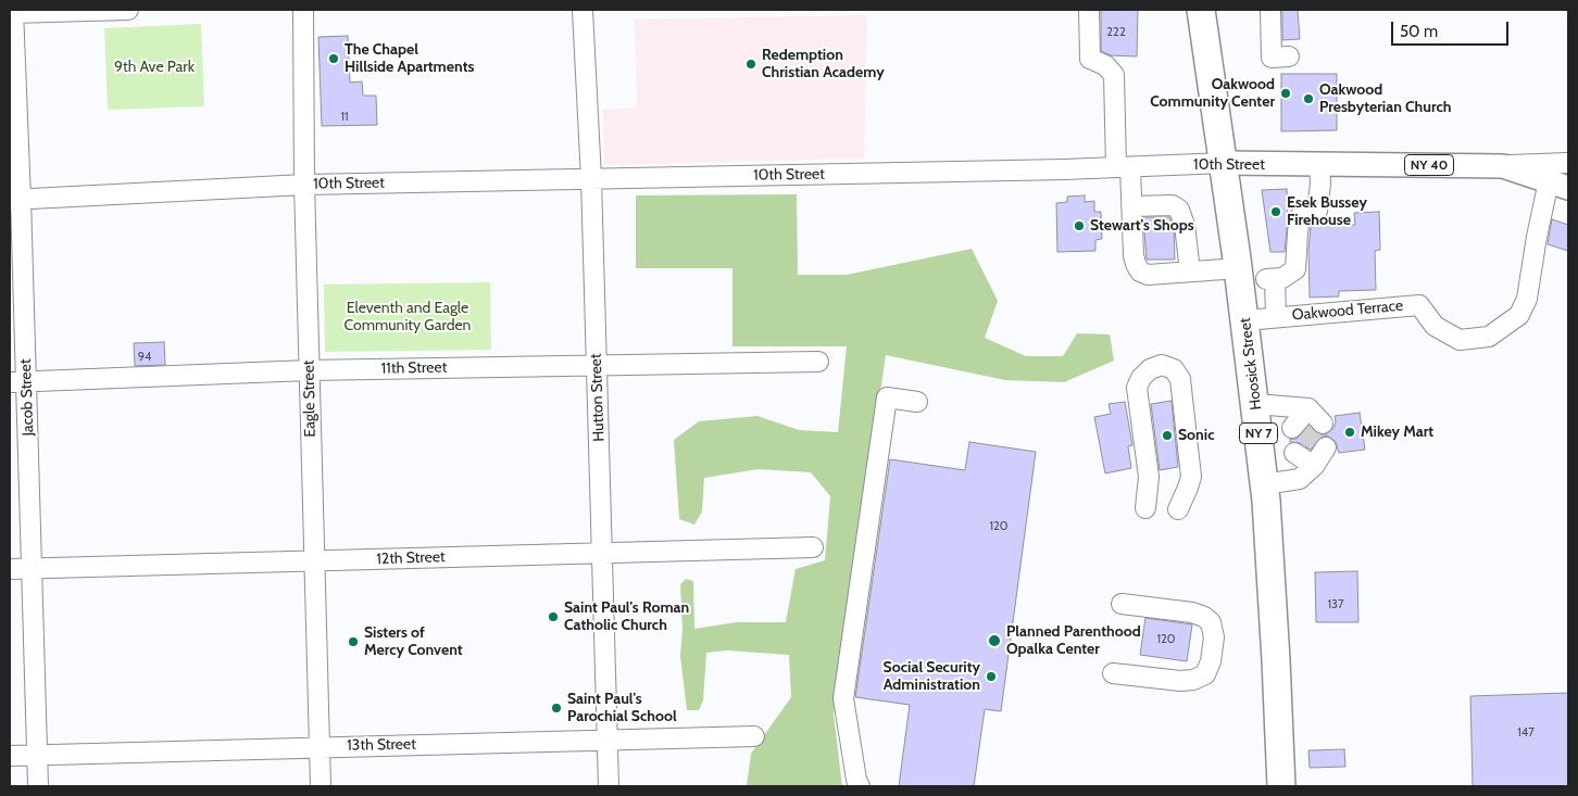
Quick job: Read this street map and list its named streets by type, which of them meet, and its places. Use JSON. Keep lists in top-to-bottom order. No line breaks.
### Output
{"streets":{"highway":["Hoosick Street","NY 7"],"main road":["10th Street","NY 40"],"street":["Oakwood Terrace","11th Street","Jacob Street","Hutton Street","Eagle Street","12th Street","13th Street"]},"crossings":[["10th Street","NY 40"],["10th Street","Hoosick Street"],["10th Street","Jacob Street"],["10th Street","Hutton Street"],["10th Street","Eagle Street"],["NY 40","Oakwood Terrace"],["Oakwood Terrace","Hoosick Street"],["11th Street","Jacob Street"],["11th Street","Hutton Street"],["11th Street","Eagle Street"],["Jacob Street","12th Street"],["Jacob Street","13th Street"],["Hutton Street","12th Street"],["Hutton Street","13th Street"],["Eagle Street","12th Street"],["Eagle Street","13th Street"]],"parks":["9th Ave Park","Eleventh and Eagle Community Garden"],"places":["The Chapel Hillside Apartments","Redemption Christian Academy","Oakwood Community Center","Oakwood Presbyterian Church","Esek Bussey Firehouse","Stewart's Shops","Mikey Mart","Sonic","Saint Paul's Roman Catholic Church","Planned Parenthood Opalka Center","Sisters of Mercy Convent","Social Security Administration","Saint Paul's Parochial School"],"house_numbers":["222","11","94","120","137","120","147"],"scale_bar":"50 m"}
